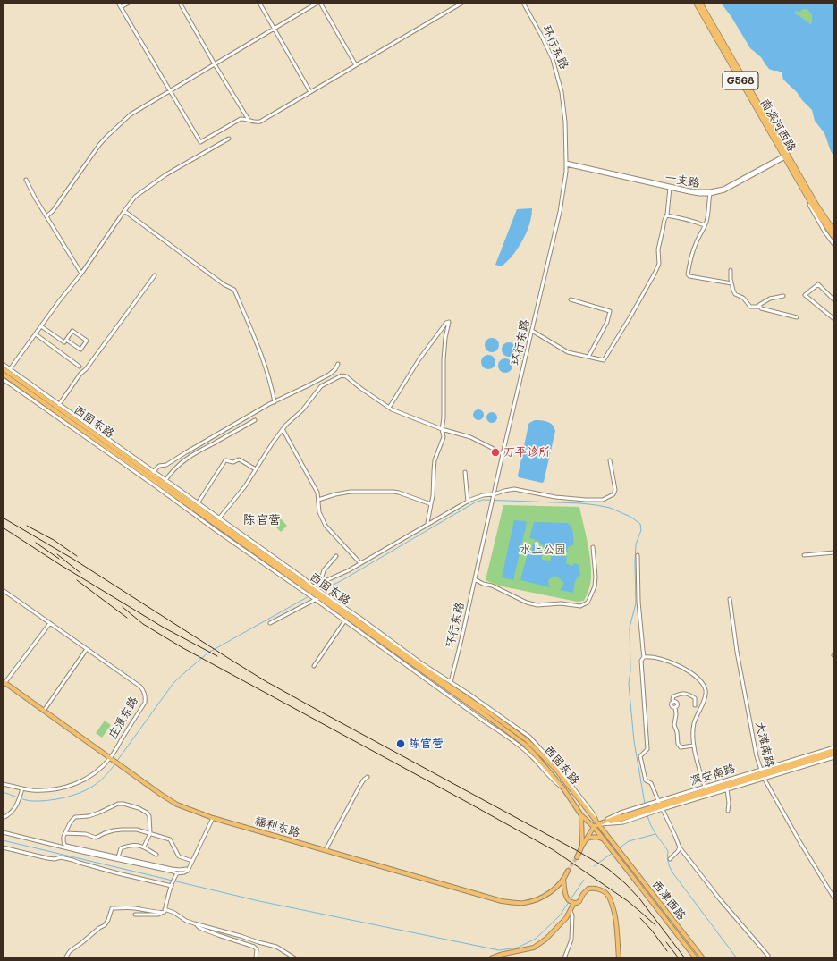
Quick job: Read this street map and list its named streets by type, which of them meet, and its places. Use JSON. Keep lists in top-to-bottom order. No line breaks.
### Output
{"streets":{"highway":["G568","南滨河西路"],"main road":["西固东路","深安南路","福利东路","西津西路"],"street":["环行东路","一支路","庄浪东路","大滩南路"]},"crossings":[["环行东路","一支路"],["环行东路","西固东路"],["南滨河西路","一支路"],["西固东路","深安南路"],["西固东路","西津西路"],["庄浪东路","福利东路"],["大滩南路","深安南路"]],"districts":["陈官营"],"parks":["水上公园"],"places":["万平诊所","陈官营"]}
